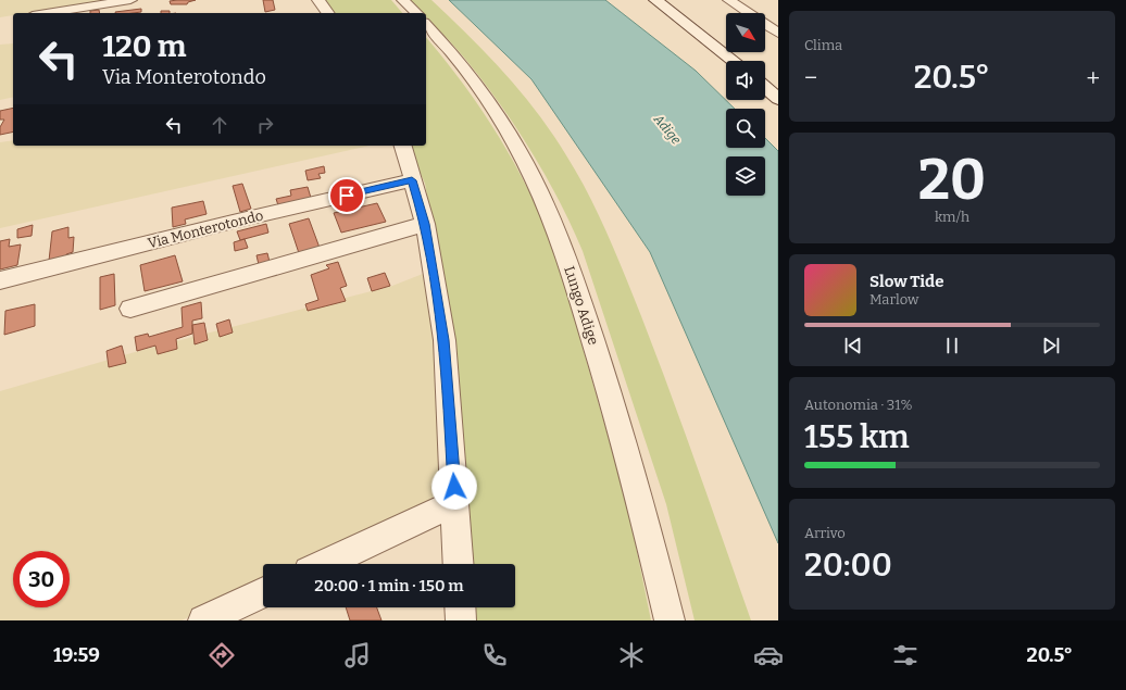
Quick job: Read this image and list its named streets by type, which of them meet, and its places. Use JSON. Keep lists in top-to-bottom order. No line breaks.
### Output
{"streets":{"street":["Via Monterotondo","Lungo Adige"]},"water":["Adige"],"north":"bottom right","page":{"tile":["Clima",["20","km/h"],["Autonomia · 31%","155 km"],["Arrivo","20:00"]],"turn":["120 m","Via Monterotondo"],"heat":["−","20.5°","+"],"song":["Slow Tide","Marlow"],"limit":"30","trip":"20:00 · 1 min · 150 m","tabs":["19:59","20.5°"]}}
